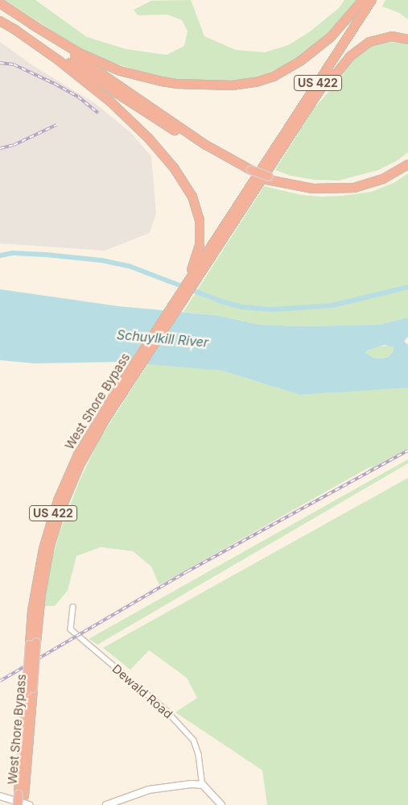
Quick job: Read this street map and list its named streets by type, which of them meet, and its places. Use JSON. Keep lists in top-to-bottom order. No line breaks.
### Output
{"streets":{"highway":["US 422","West Shore Bypass"],"street":["Dewald Road"]},"water":["Schuylkill River"]}
